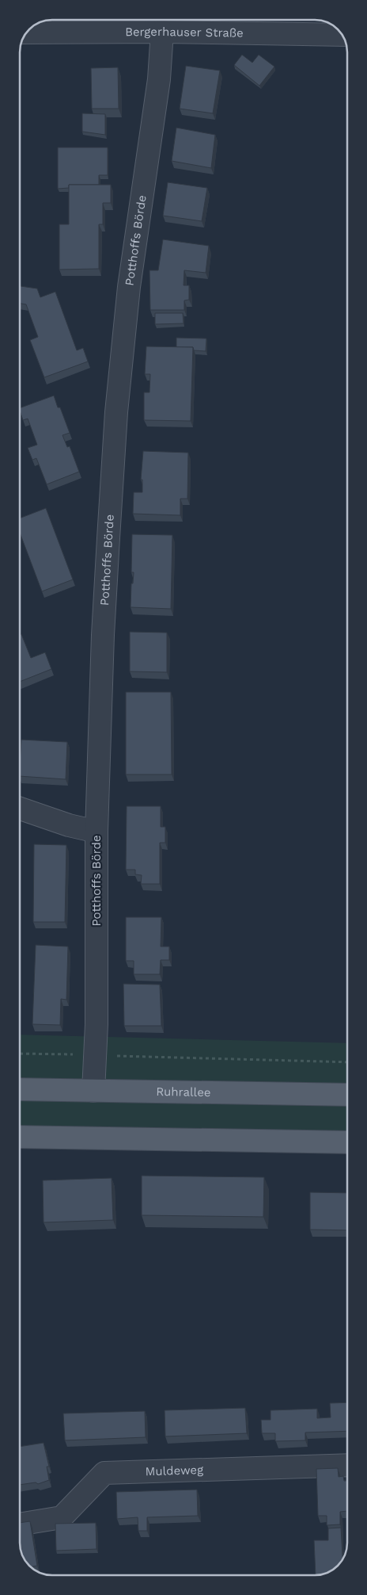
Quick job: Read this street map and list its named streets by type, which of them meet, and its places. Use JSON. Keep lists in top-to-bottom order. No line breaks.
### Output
{"streets":{"main road":["Ruhrallee"],"street":["Bergerhauser Straße","Potthoffs Börde","Muldeweg"]},"crossings":[["Bergerhauser Straße","Potthoffs Börde"],["Potthoffs Börde","Ruhrallee"]]}
